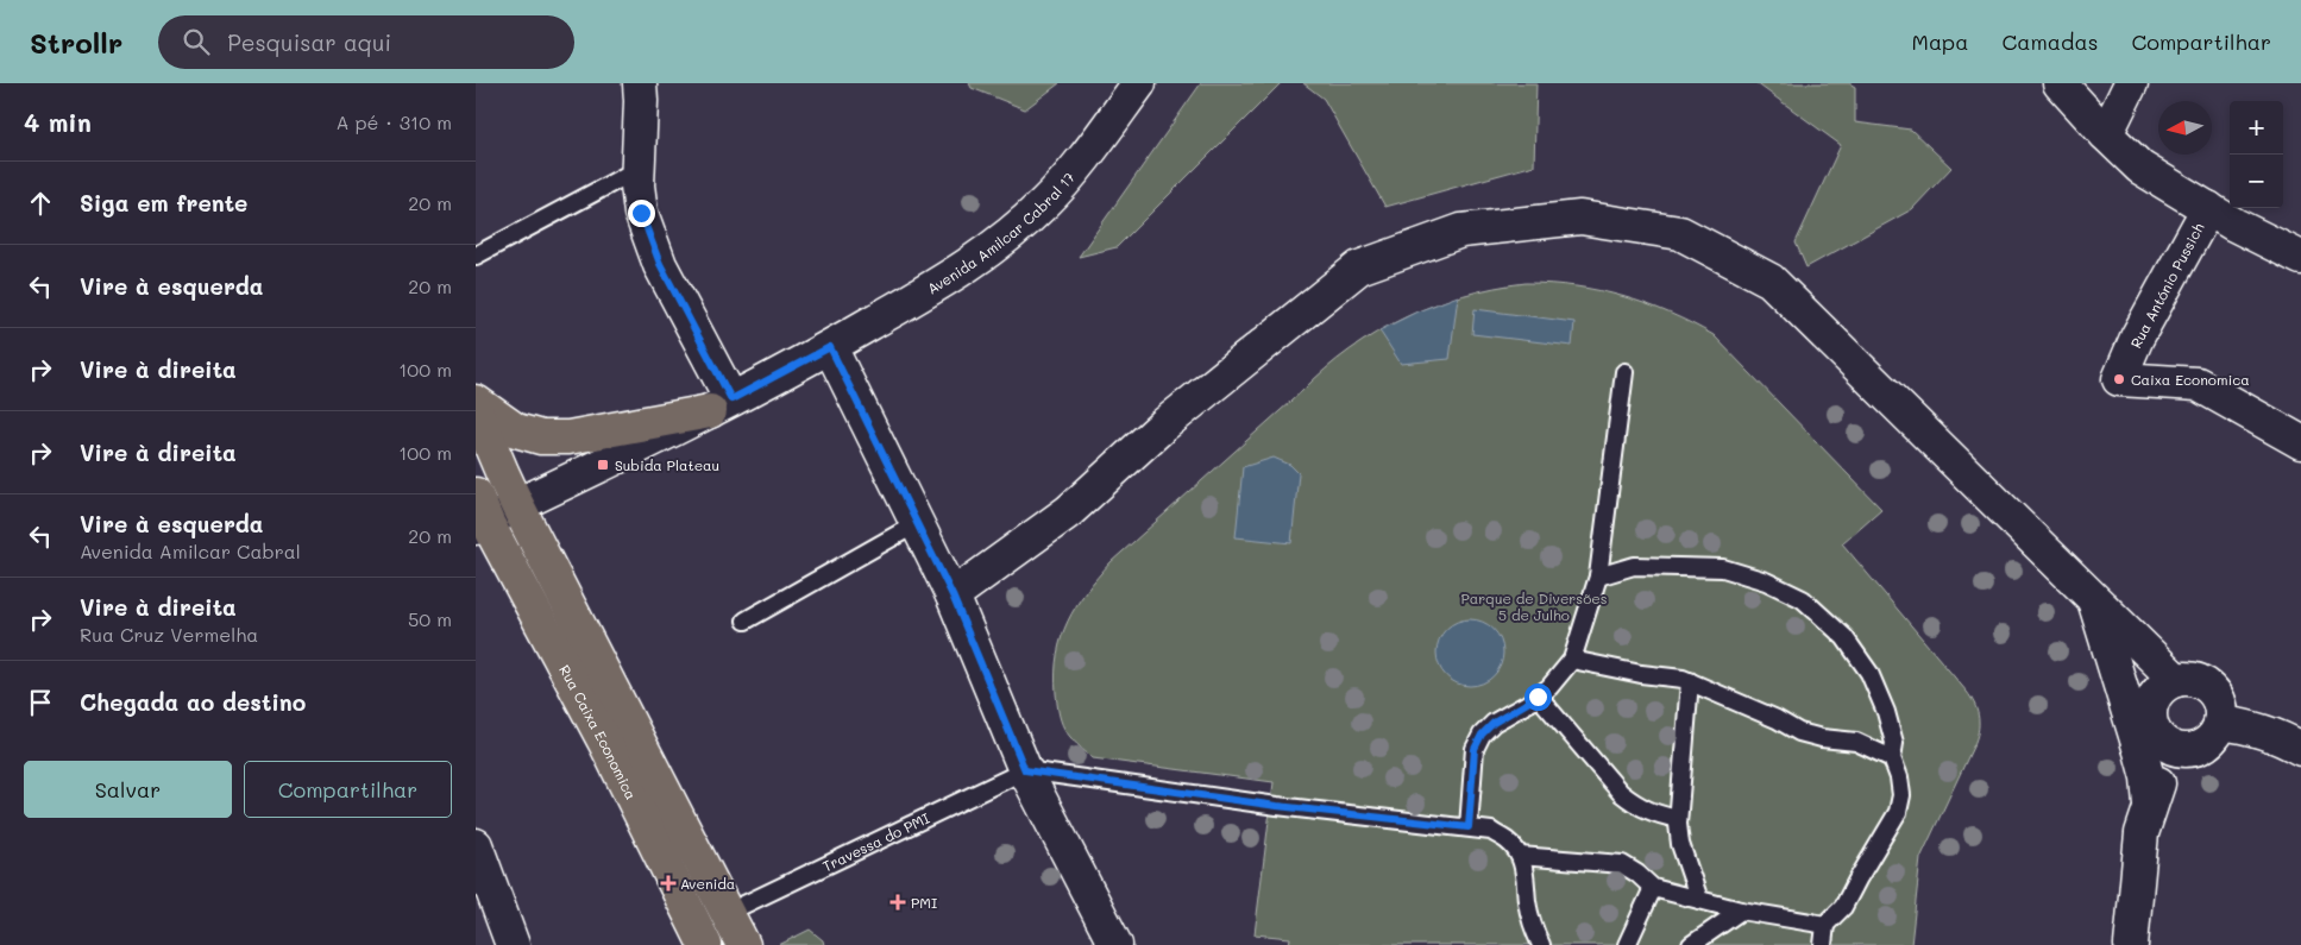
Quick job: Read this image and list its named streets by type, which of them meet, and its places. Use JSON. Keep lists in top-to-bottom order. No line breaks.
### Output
{"streets":{"main road":["Rua Caixa Economica"],"street":["Avenida Amilcar Cabral 17","Rua António Pussich"],"lane":["Travessa do PMI"]},"crossings":[["Avenida Amilcar Cabral 17","Rua Caixa Economica"]],"parks":["Parque de Diversões 5 de Julho"],"places":{"other":["Caixa Economica"],"transit":["Subida Plateau"],"health":["Avenida","PMI"]},"north":"left","page":{"header":"Strollr","search":"Pesquisar aqui","nav":["Mapa","Camadas","Compartilhar"],"heading":["4 min","A pé · 310 m"],"map_buttons":["+","−"],"list":[["Siga em frente","20 m"],["Vire à esquerda","20 m"],["Vire à direita","100 m"],["Vire à direita","100 m"],["Vire à esquerda","Avenida Amilcar Cabral","20 m"],["Vire à direita","Rua Cruz Vermelha","50 m"],"Chegada ao destino"],"buttons":["Salvar","Compartilhar"]}}
